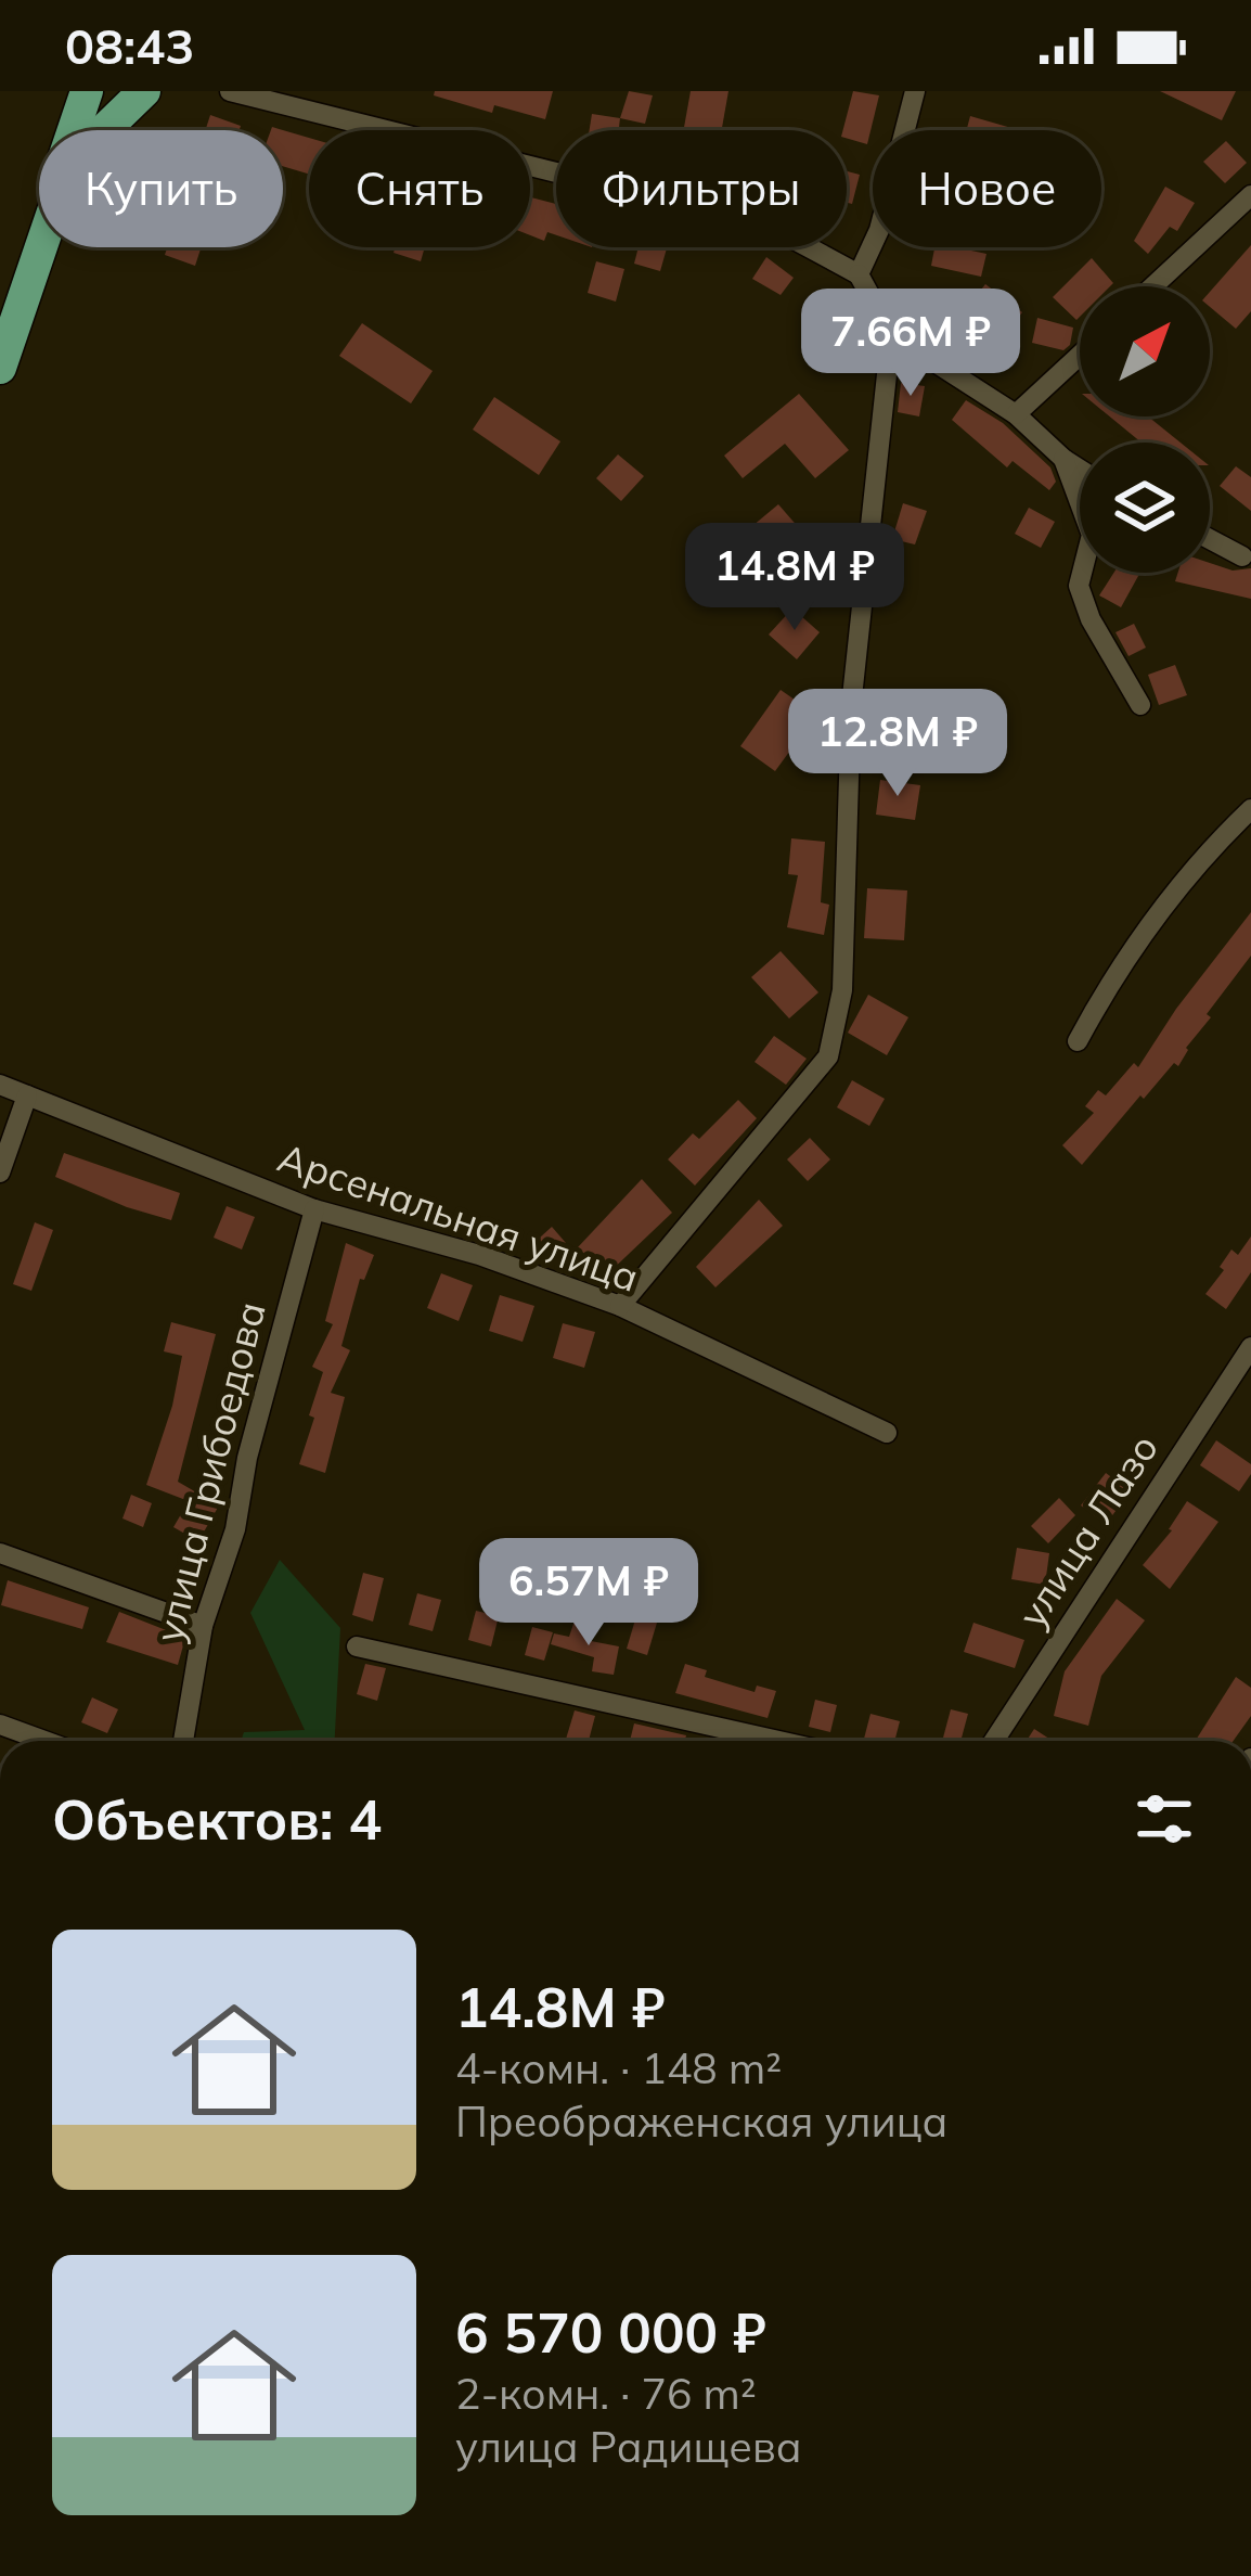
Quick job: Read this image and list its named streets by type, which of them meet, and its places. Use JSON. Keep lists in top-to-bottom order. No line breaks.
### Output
{"streets":{"street":["Арсенальная улица","улица Грибоедова","улица Лазо"]},"crossings":[["Арсенальная улица","улица Грибоедова"]],"north":"top right","page":{"status":"08:43","chip":["Купить","Снять","Фильтры","Новое"],"price":["7.66M ₽","14.8M ₽","12.8M ₽","6.57M ₽"],"heading":"Объектов: 4","list":[{"name":"14.8M ₽","note":"4-комн. · 148 m² · Преображенская улица"},{"name":"6 570 000 ₽","note":"2-комн. · 76 m² · улица Радищева"}]}}
